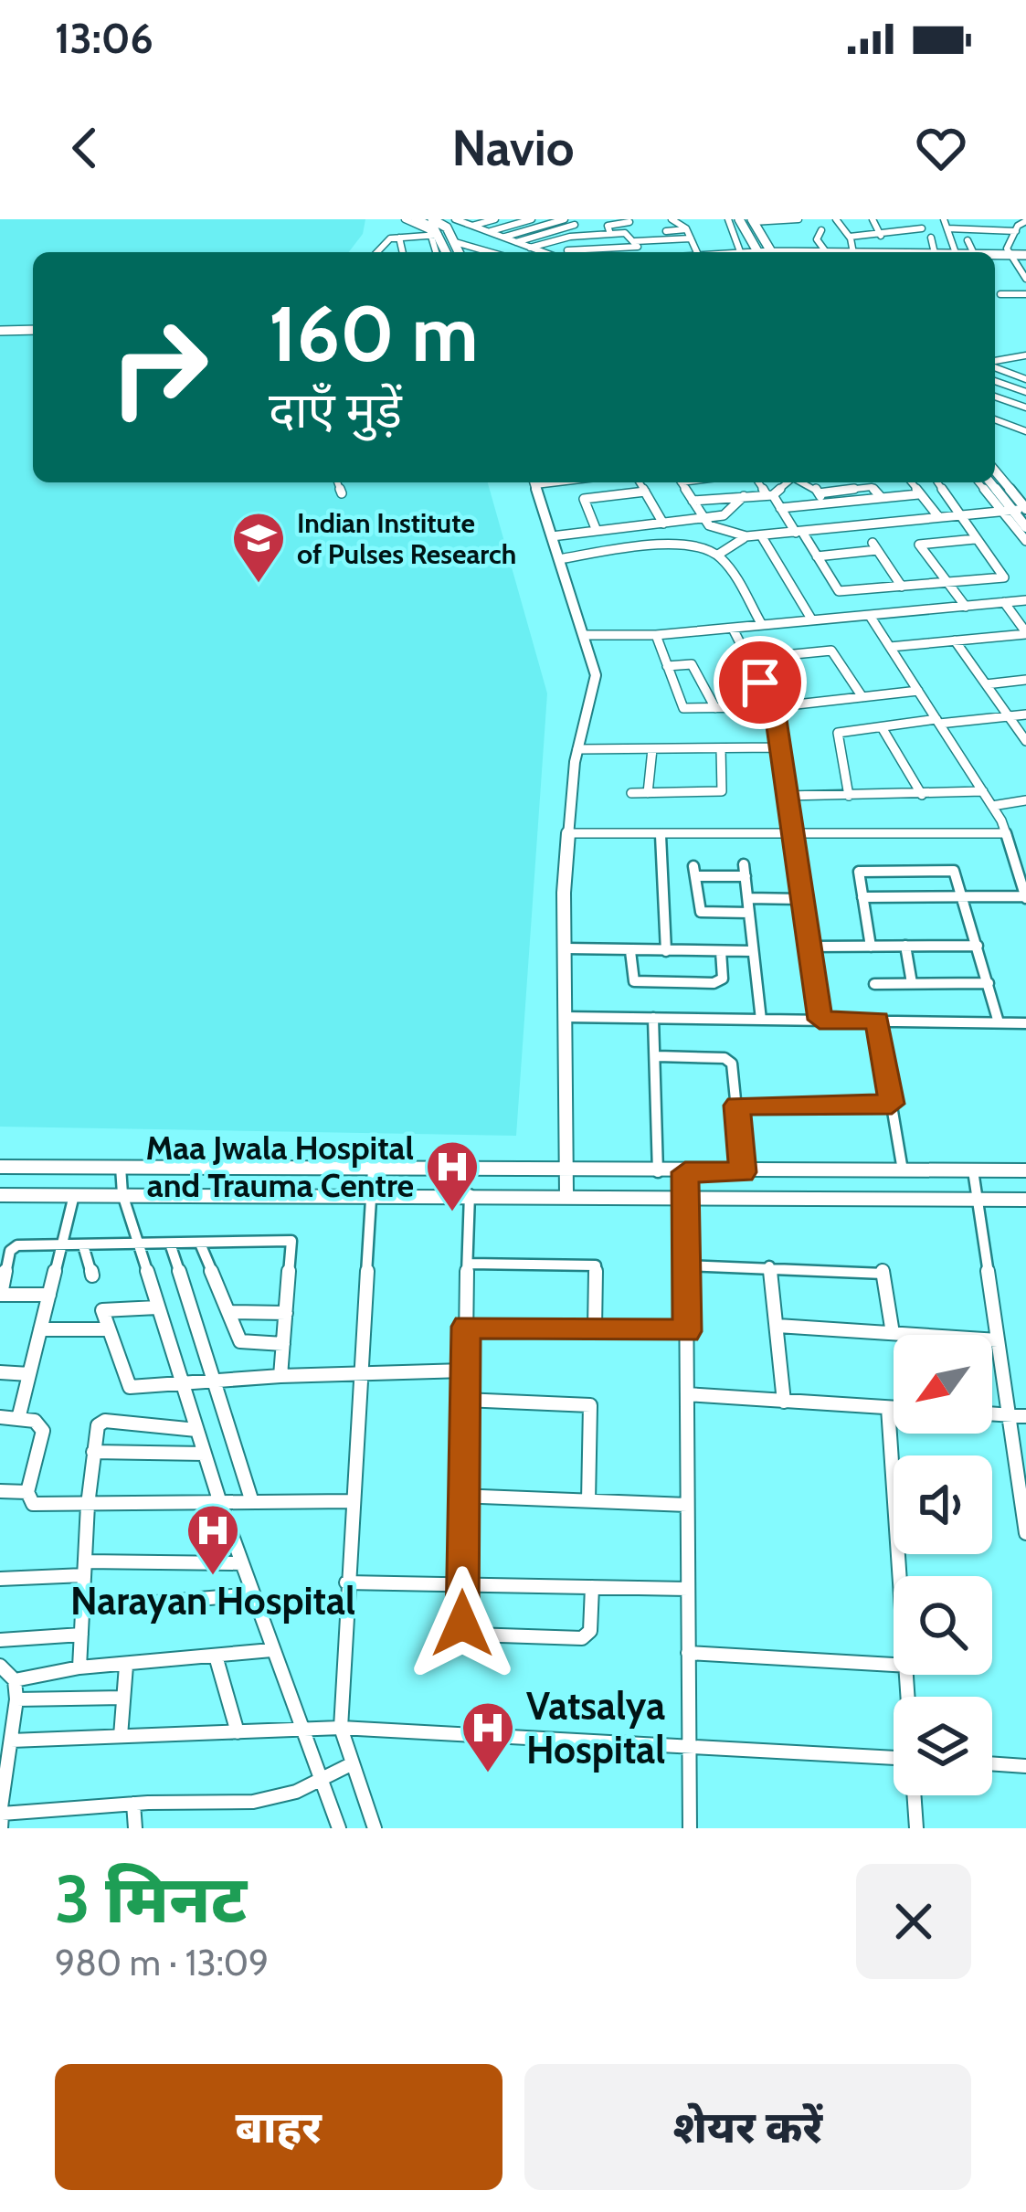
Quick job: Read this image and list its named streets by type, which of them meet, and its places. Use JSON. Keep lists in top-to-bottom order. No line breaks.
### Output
{"places":{"school or university":["Indian Institute of Pulses Research"],"hospital":["Maa Jwala Hospital and Trauma Centre","Narayan Hospital","Vatsalya Hospital"]},"north":"bottom left","page":{"status":"13:06","header":"Navio","turn":["160 m","दाएँ मुड़ें"],"heading":["3 मिनट","980 m · 13:09"],"buttons":["बाहर","शेयर करें"]}}
